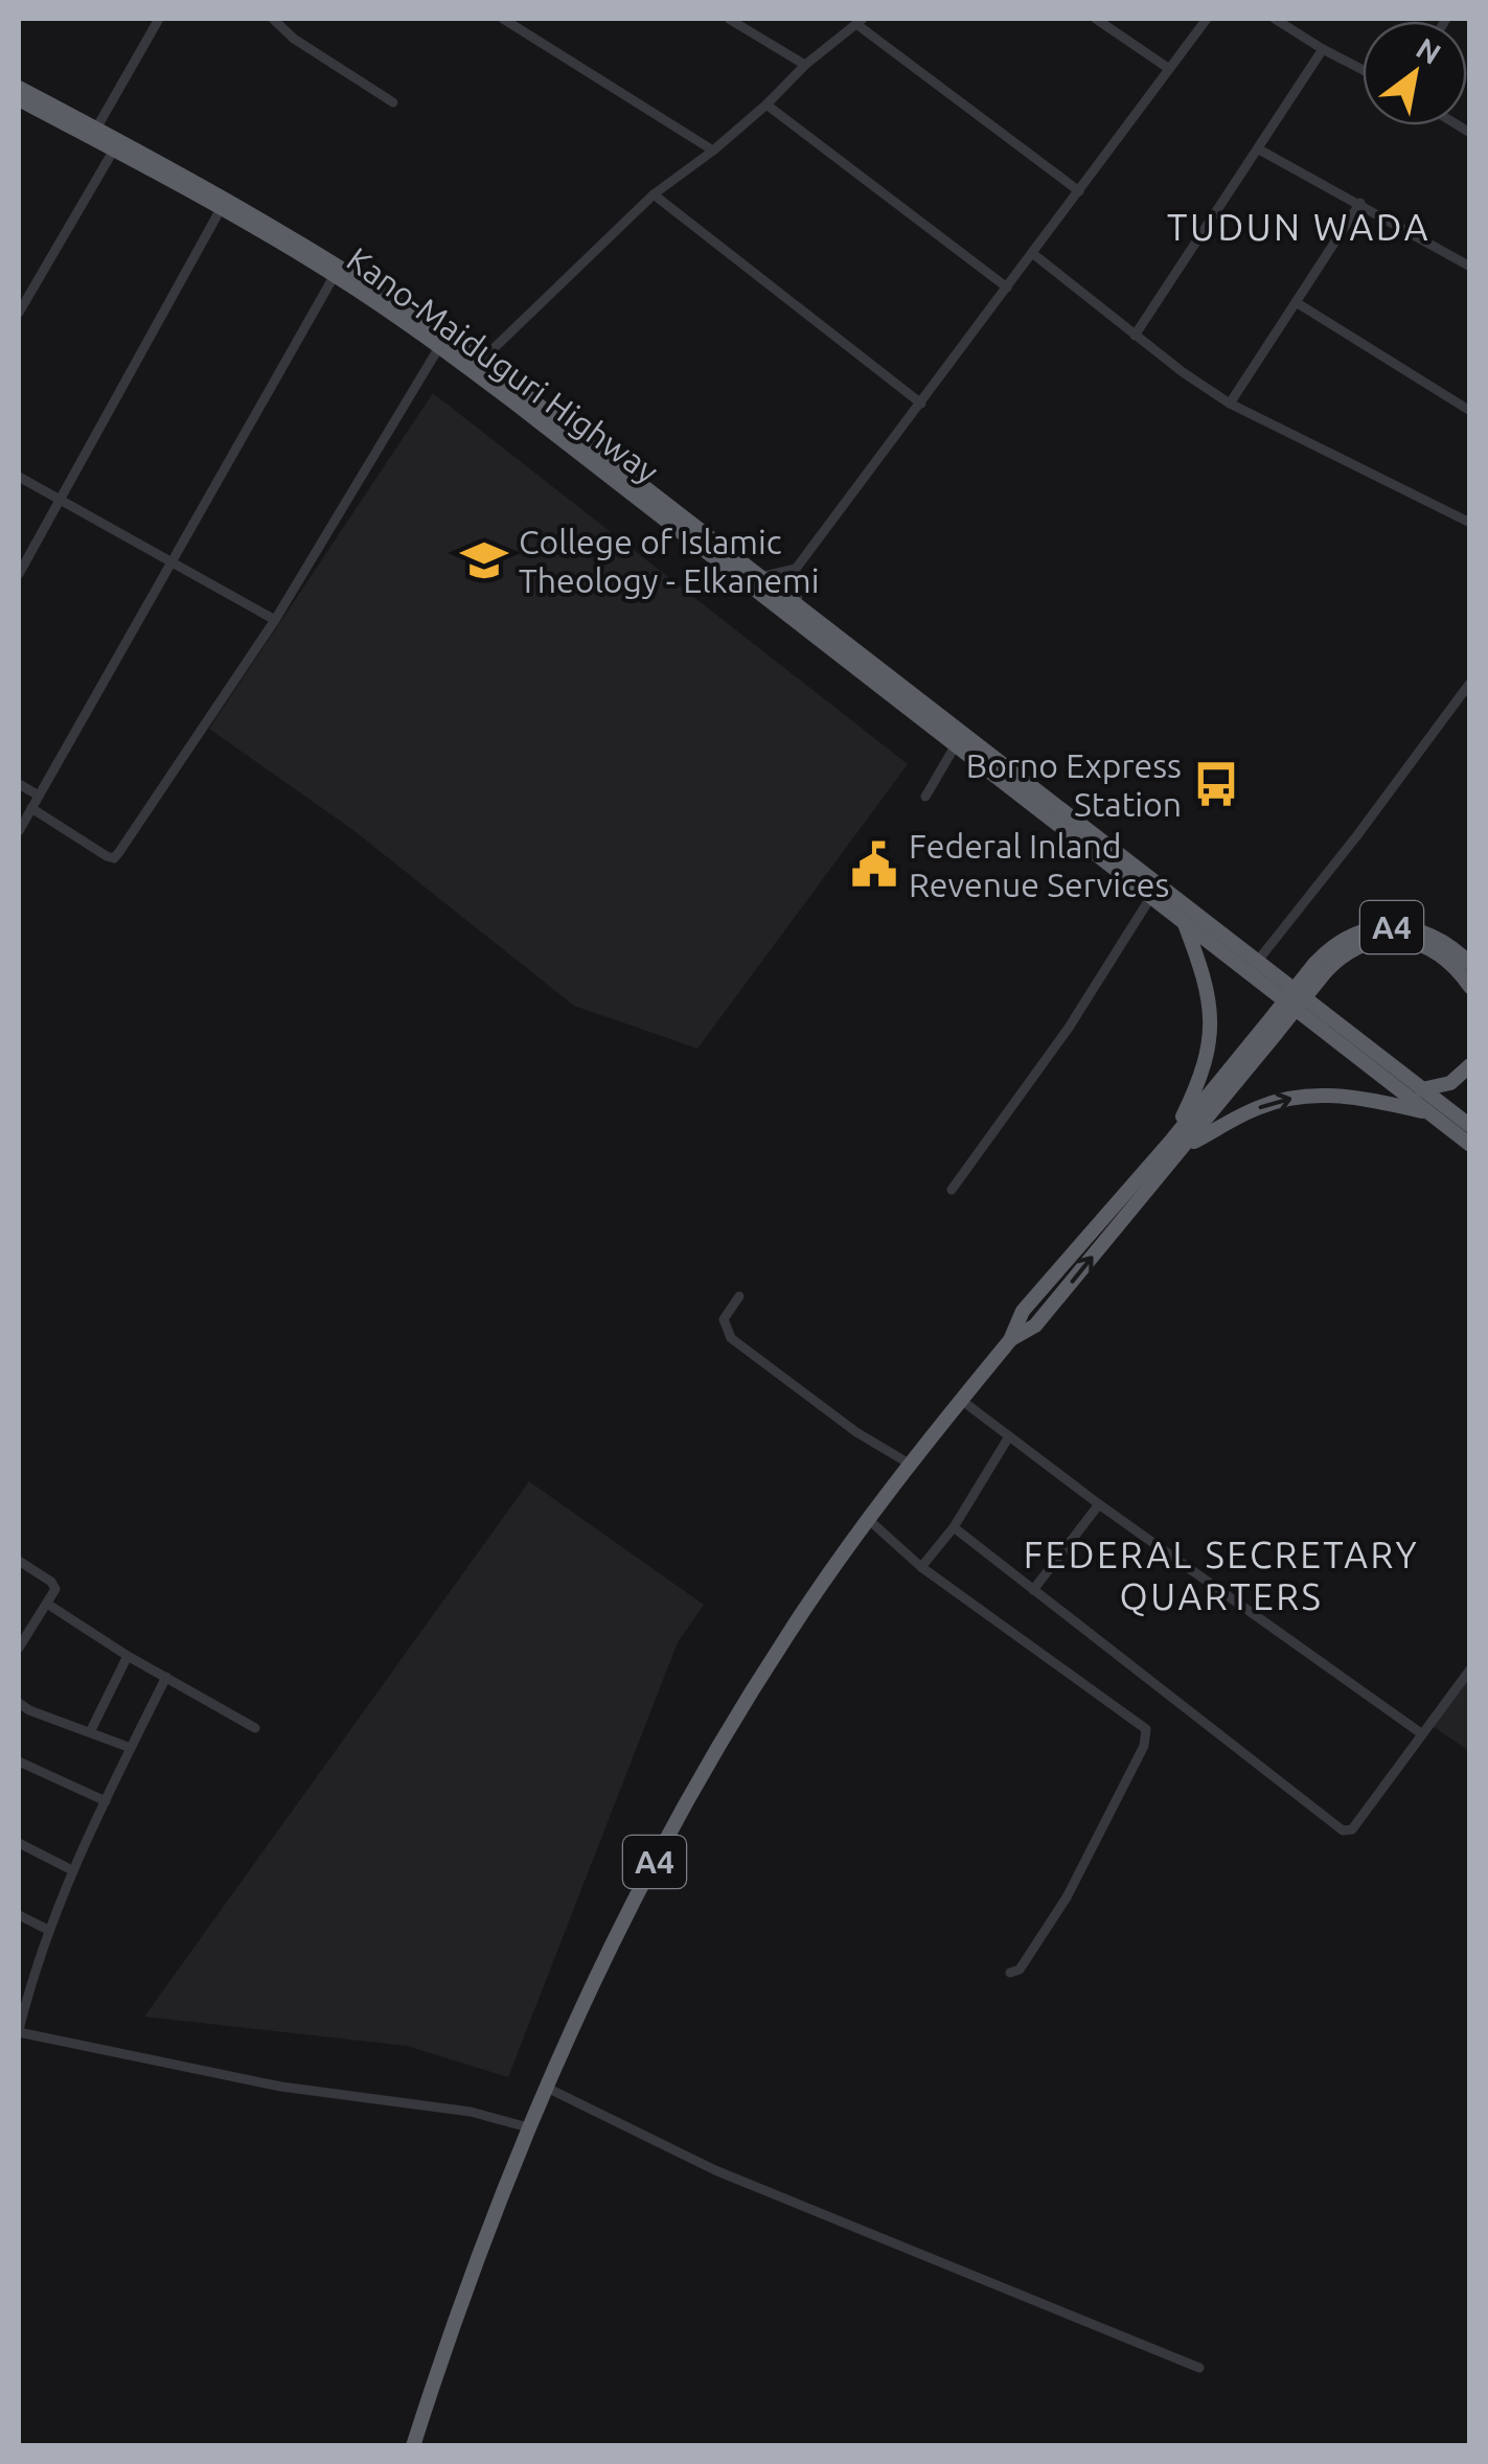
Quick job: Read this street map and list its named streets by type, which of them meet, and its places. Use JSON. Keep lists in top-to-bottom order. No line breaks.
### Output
{"streets":{"highway":["Kano-Maiduguri Highway","A4"]},"districts":["TUDUN WADA","FEDERAL SECRETARY QUARTERS"],"places":{"school or university":["College of Islamic Theology - Elkanemi"],"bus stop":["Borno Express Station"],"public building":["Federal Inland Revenue Services"]},"north":"top right"}
